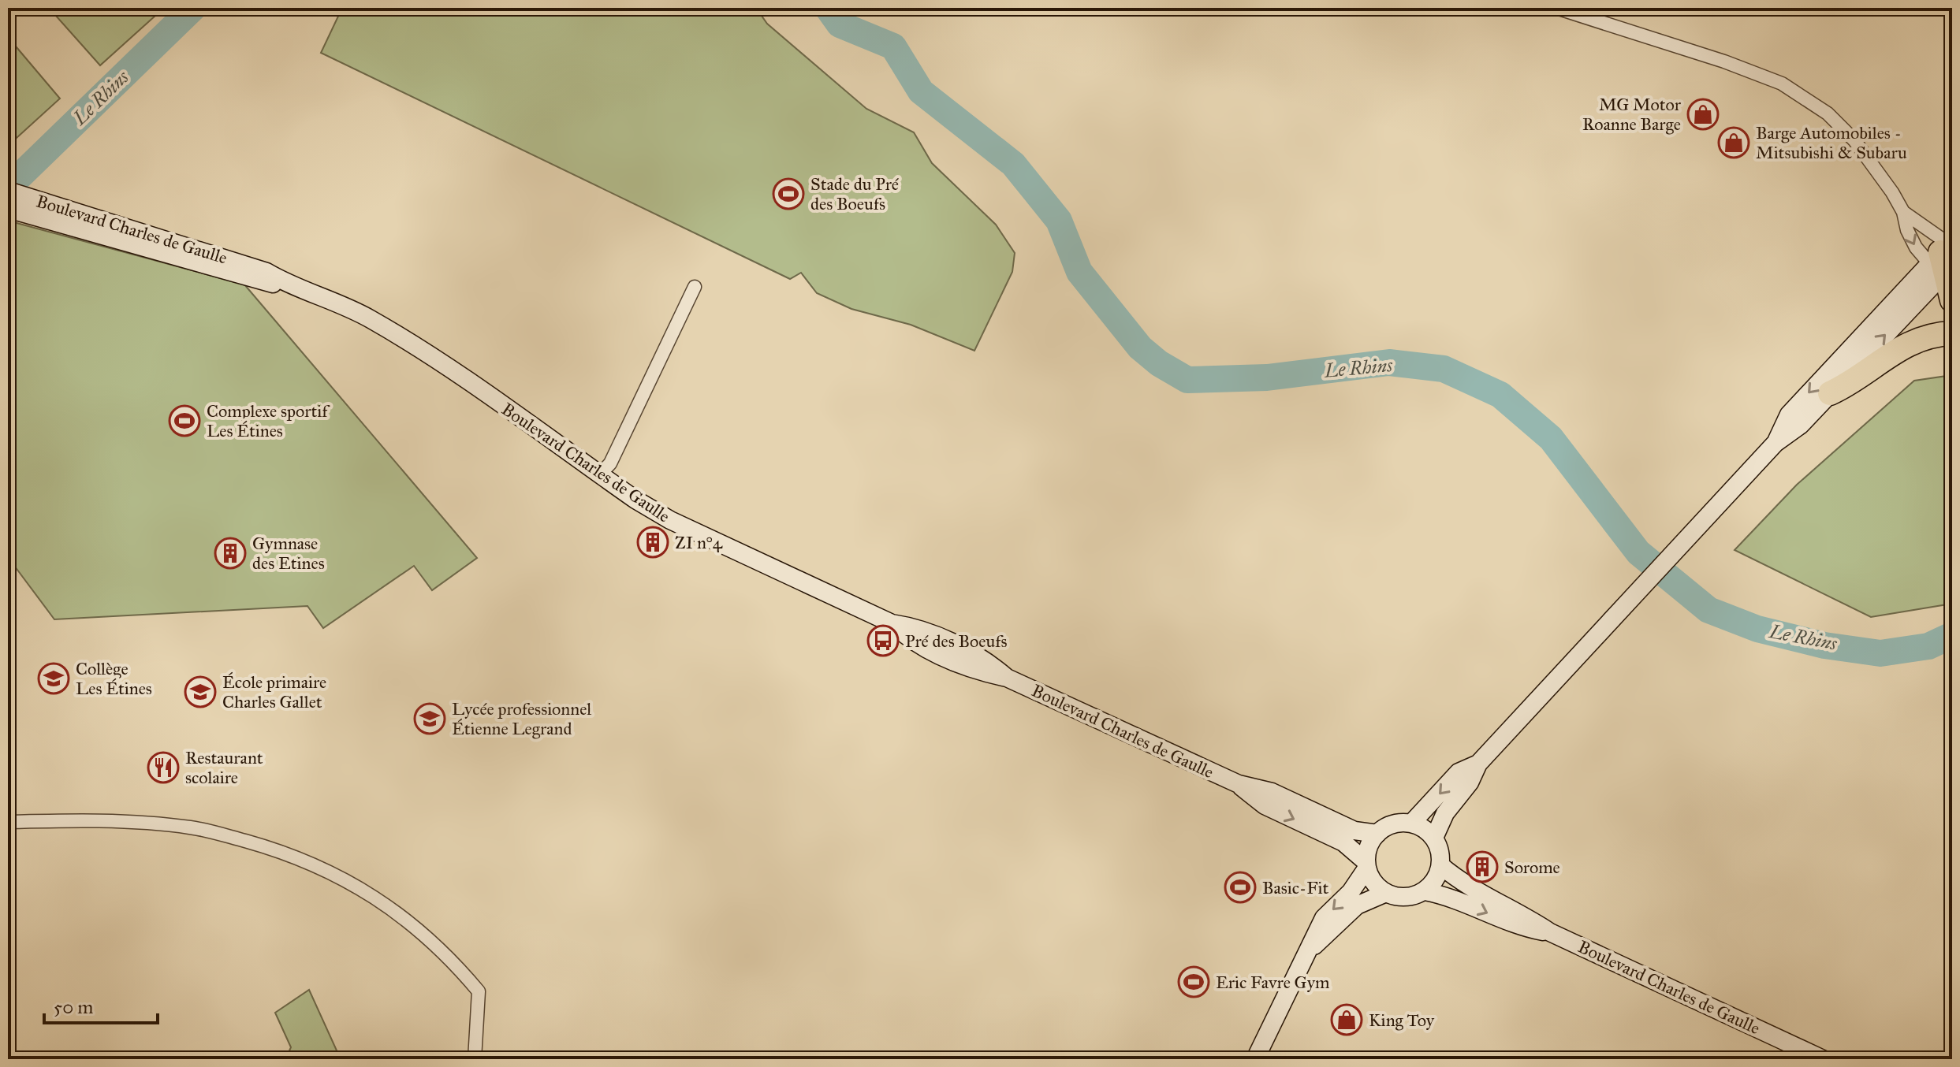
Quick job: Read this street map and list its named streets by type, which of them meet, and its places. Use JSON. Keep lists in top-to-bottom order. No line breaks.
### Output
{"streets":{"street":["Boulevard Charles de Gaulle"]},"water":["Le Rhins"],"places":{"shop":["MG Motor Roanne Barge","Barge Automobiles - Mitsubishi & Subaru","King Toy"],"sports":["Stade du Pré des Boeufs","Complexe sportif Les Étines","Basic-Fit","Eric Favre Gym"],"building":["ZI n°4","Gymnase des Etines","Sorome"],"bus stop":["Pré des Boeufs"],"school or university":["Collège Les Étines","École primaire Charles Gallet","Lycée professionnel Étienne Legrand"],"restaurant":["Restaurant scolaire"]},"scale_bar":"50 m"}
